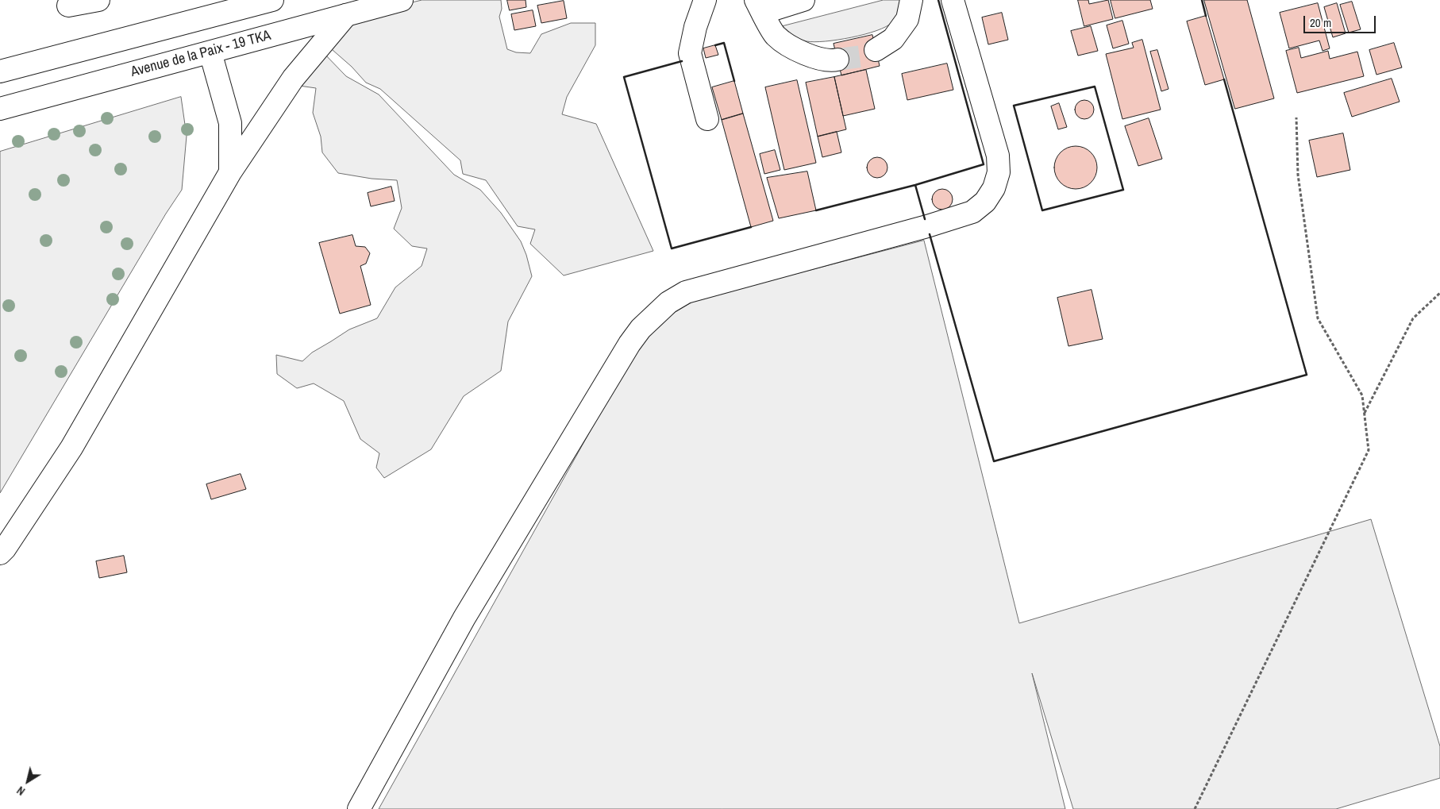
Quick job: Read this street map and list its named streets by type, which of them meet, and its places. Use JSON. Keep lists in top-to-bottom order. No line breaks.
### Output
{"streets":{"street":["Avenue de la Paix - 19 TKA"]},"scale_bar":"20 m","north":"bottom left"}
